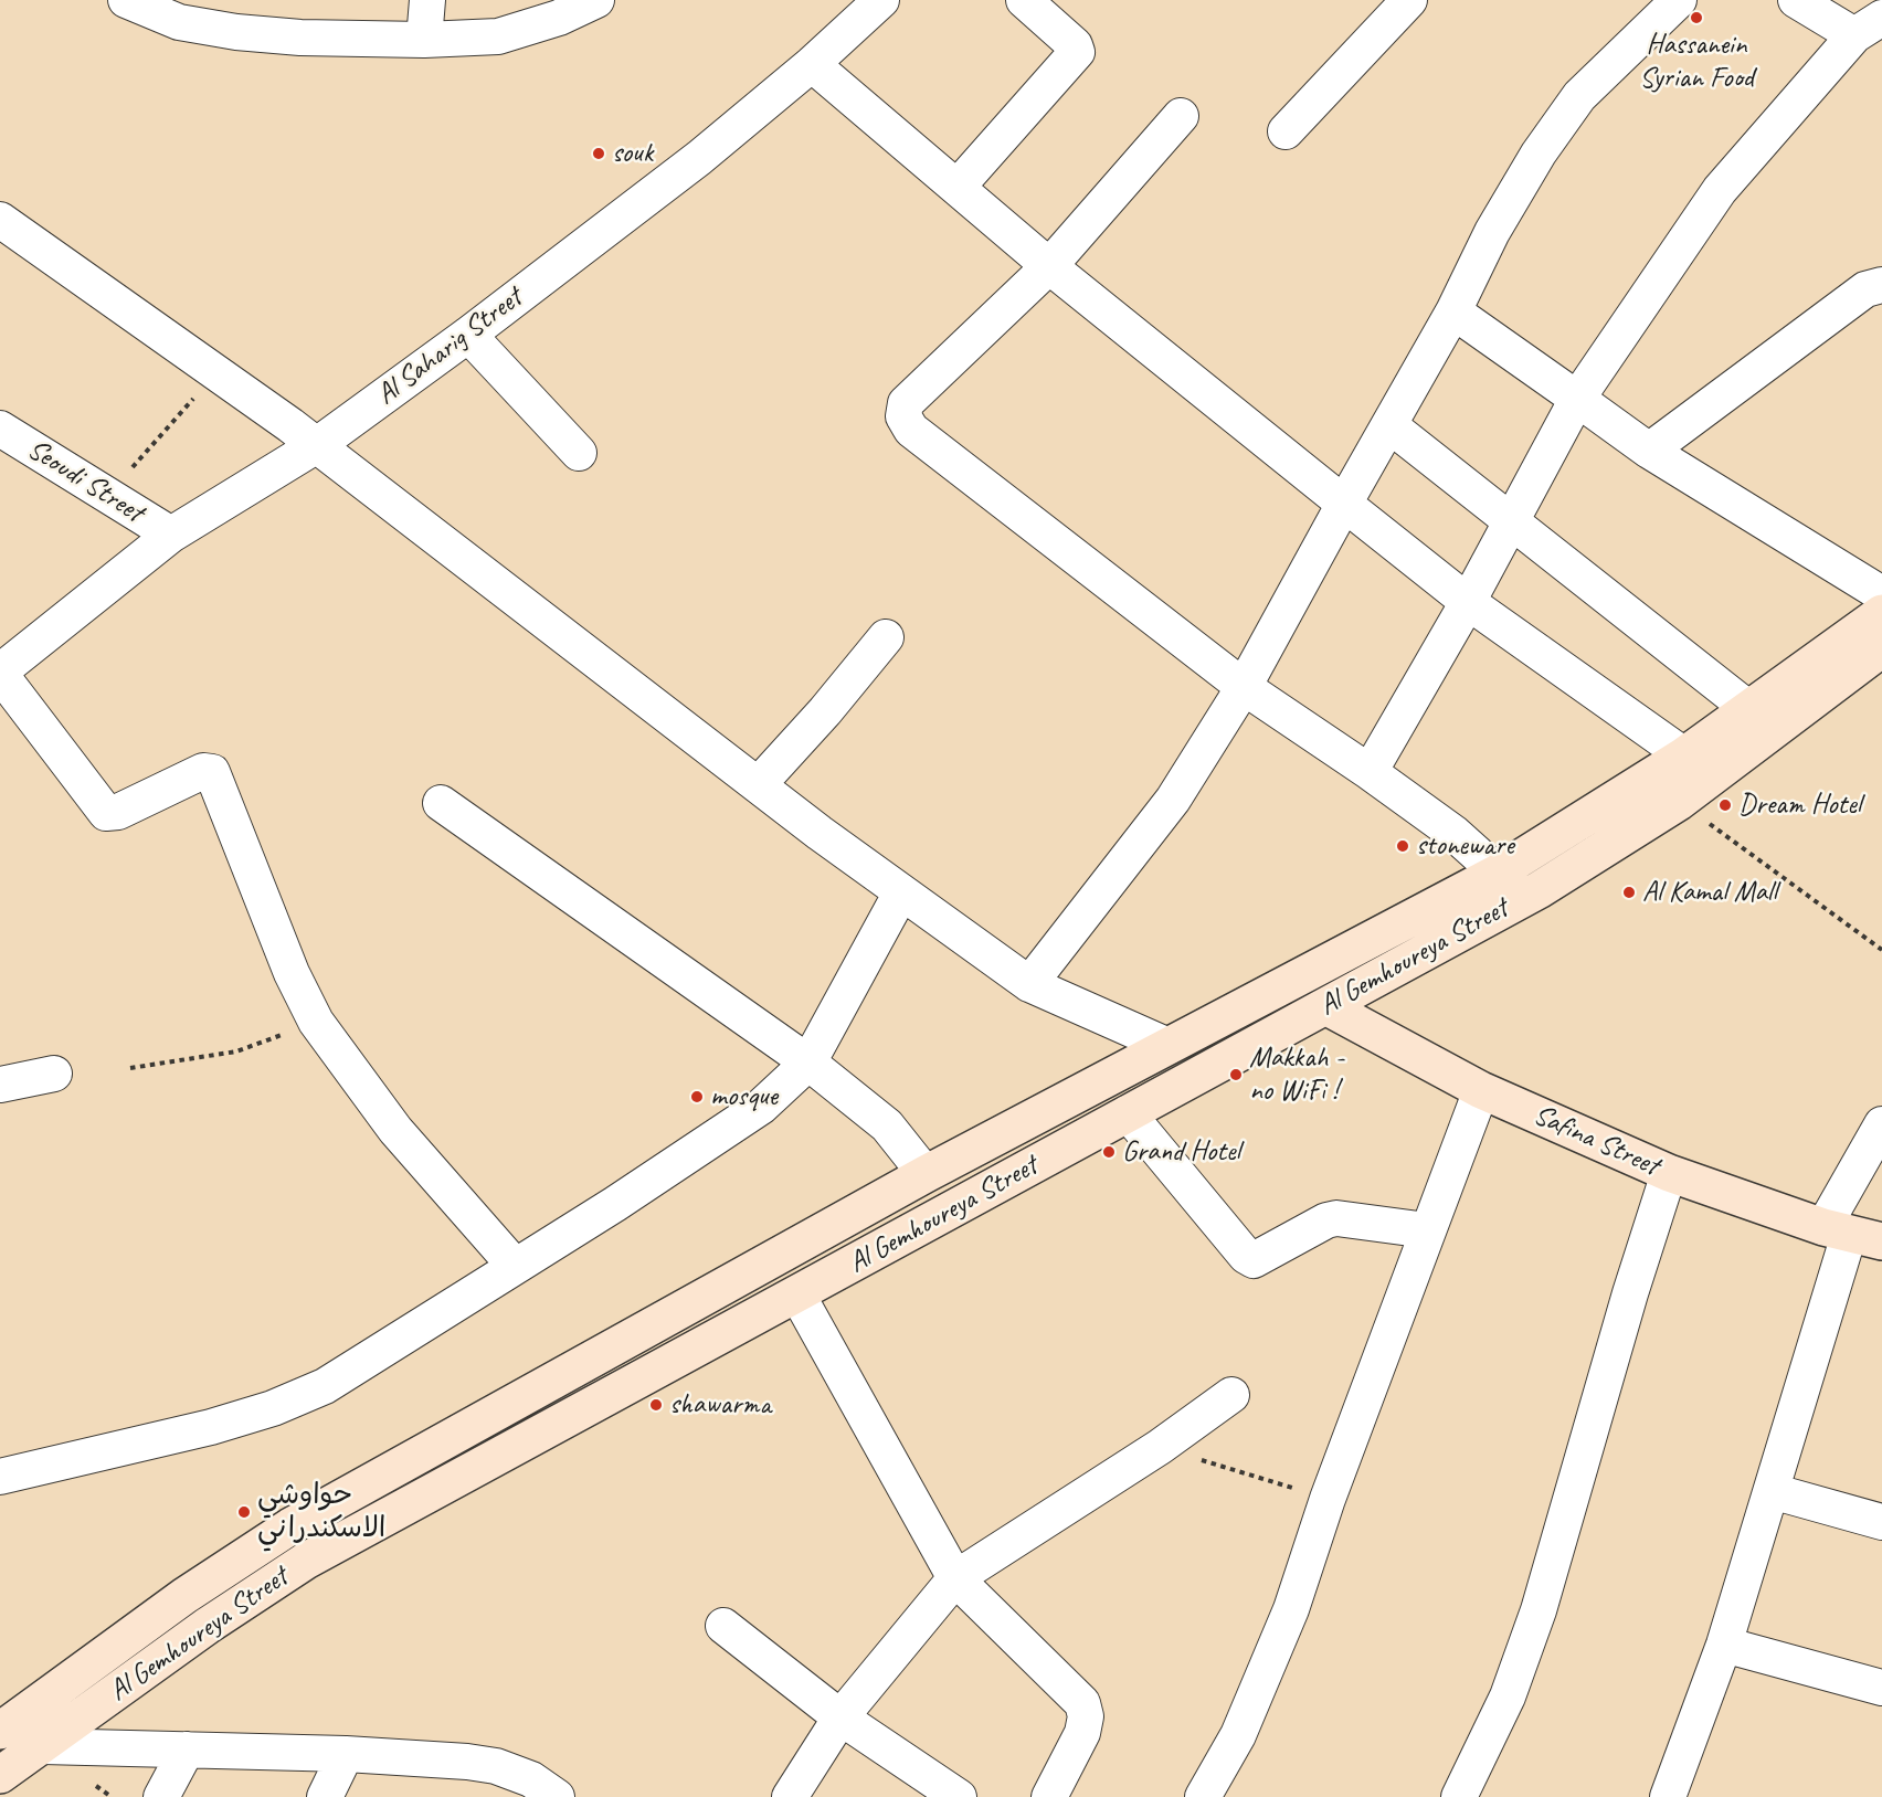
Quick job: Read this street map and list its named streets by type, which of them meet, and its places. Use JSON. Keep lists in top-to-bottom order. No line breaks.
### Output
{"streets":{"main road":["Al Gemhoureya Street","Safina Street"],"street":["Al Saharig Street","Seoudi Street"]},"crossings":[["Al Saharig Street","Seoudi Street"],["Al Gemhoureya Street","Safina Street"]],"places":["Hassanein Syrian Food","souk","Dream Hotel","stoneware","Al Kamal Mall","Makkah - no WiFi !","mosque","Grand Hotel","shawarma","حواوشي الاسكندراني"]}
